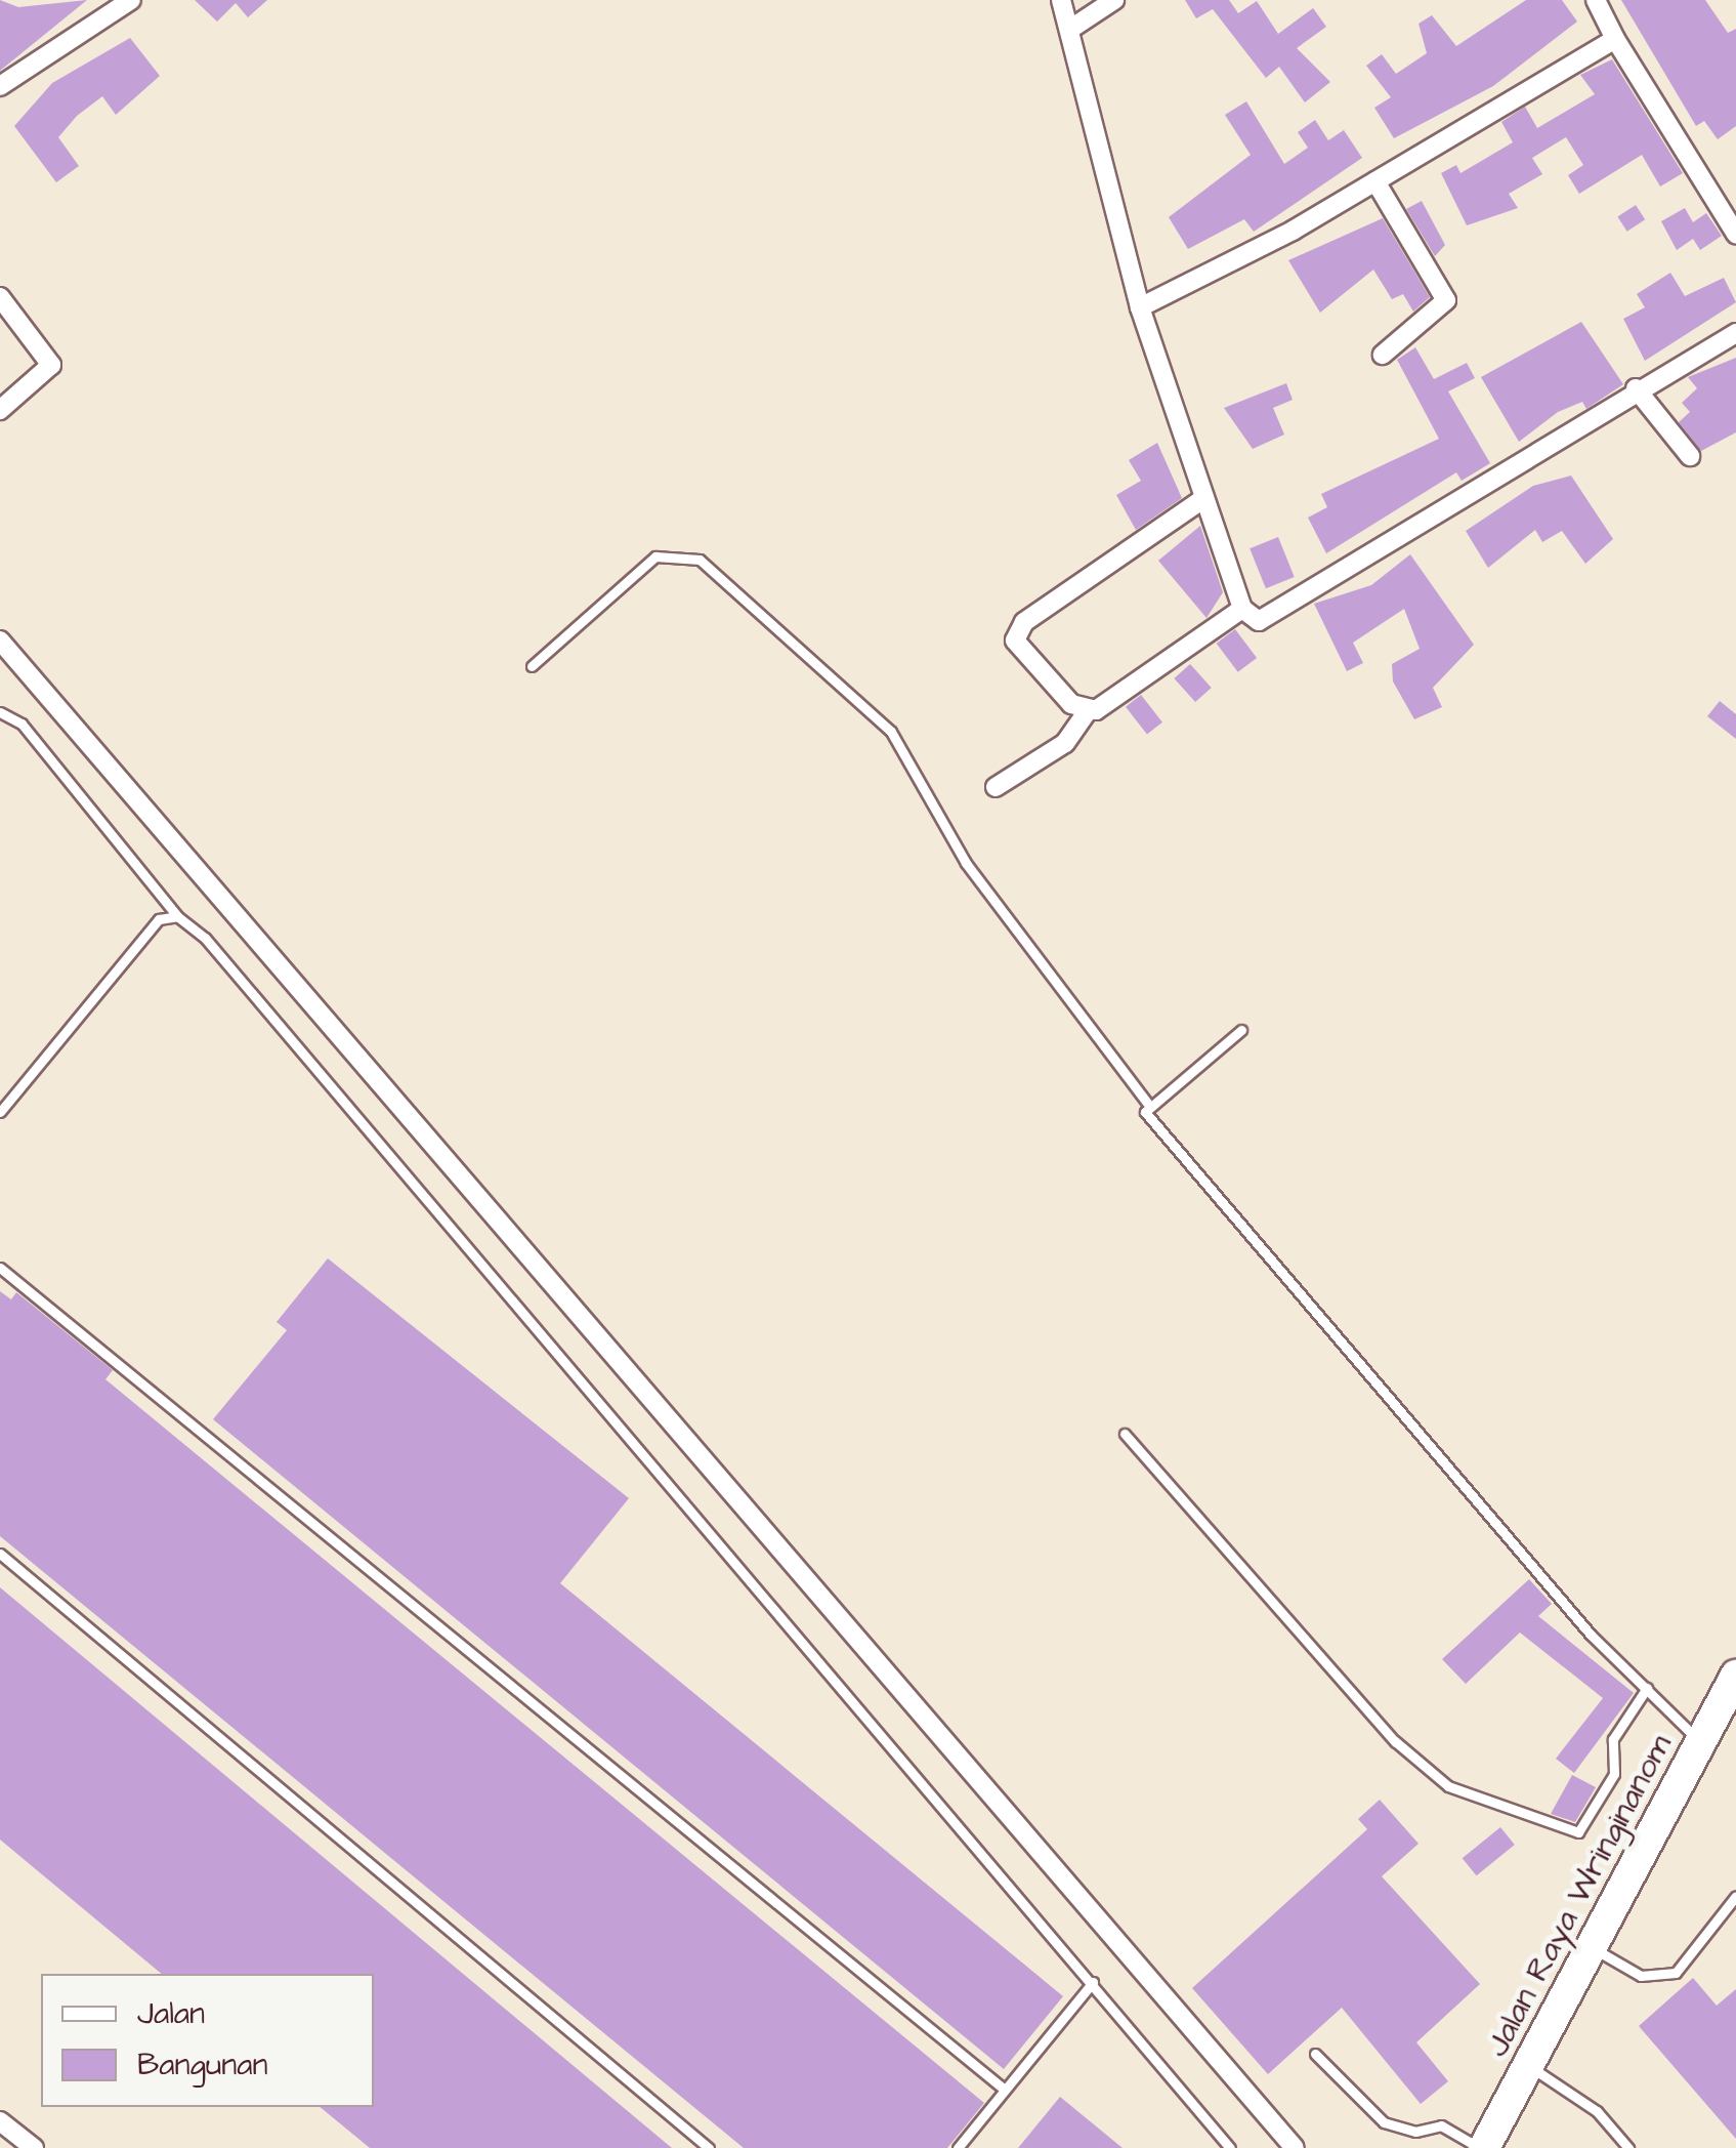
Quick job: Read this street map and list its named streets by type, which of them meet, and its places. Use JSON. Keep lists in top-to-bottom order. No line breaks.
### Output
{"streets":{"main road":["Jalan Raya Wringinanom"]},"legend":["Jalan","Bangunan"]}
